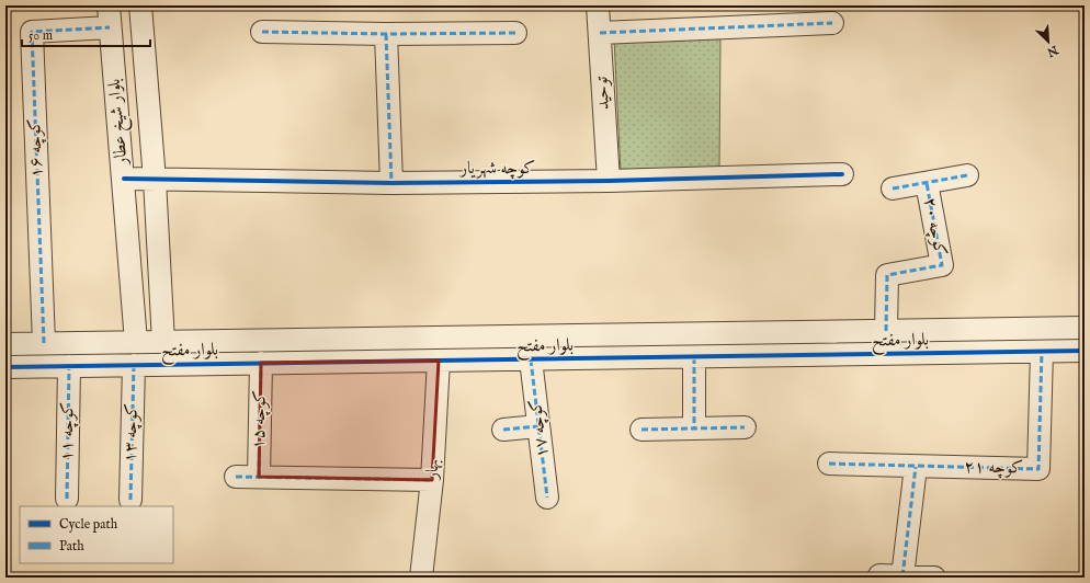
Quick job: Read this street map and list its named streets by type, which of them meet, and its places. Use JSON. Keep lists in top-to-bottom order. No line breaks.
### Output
{"streets":{"street":["توحید","بلوار شیخ عطار","کوچه ۱۶","کوچه شهریار","کوچه ۲۰","بلوار مفتح","کوچه ۱۵","کوچه ۱۷","کوچه ۱۱","کوچه ۱۳","کوچه ۲۱","بهار"]},"crossings":[["توحید","کوچه شهریار"],["بلوار شیخ عطار","کوچه ۱۶"],["بلوار شیخ عطار","کوچه شهریار"],["بلوار شیخ عطار","بلوار مفتح"],["کوچه ۱۶","بلوار مفتح"],["کوچه ۲۰","بلوار مفتح"],["بلوار مفتح","کوچه ۱۵"],["بلوار مفتح","کوچه ۱۷"],["بلوار مفتح","کوچه ۱۱"],["بلوار مفتح","کوچه ۱۳"],["بلوار مفتح","کوچه ۲۱"],["بلوار مفتح","بهار"]],"legend":["Cycle path","Path"],"scale_bar":"50 m","north":"bottom right"}
